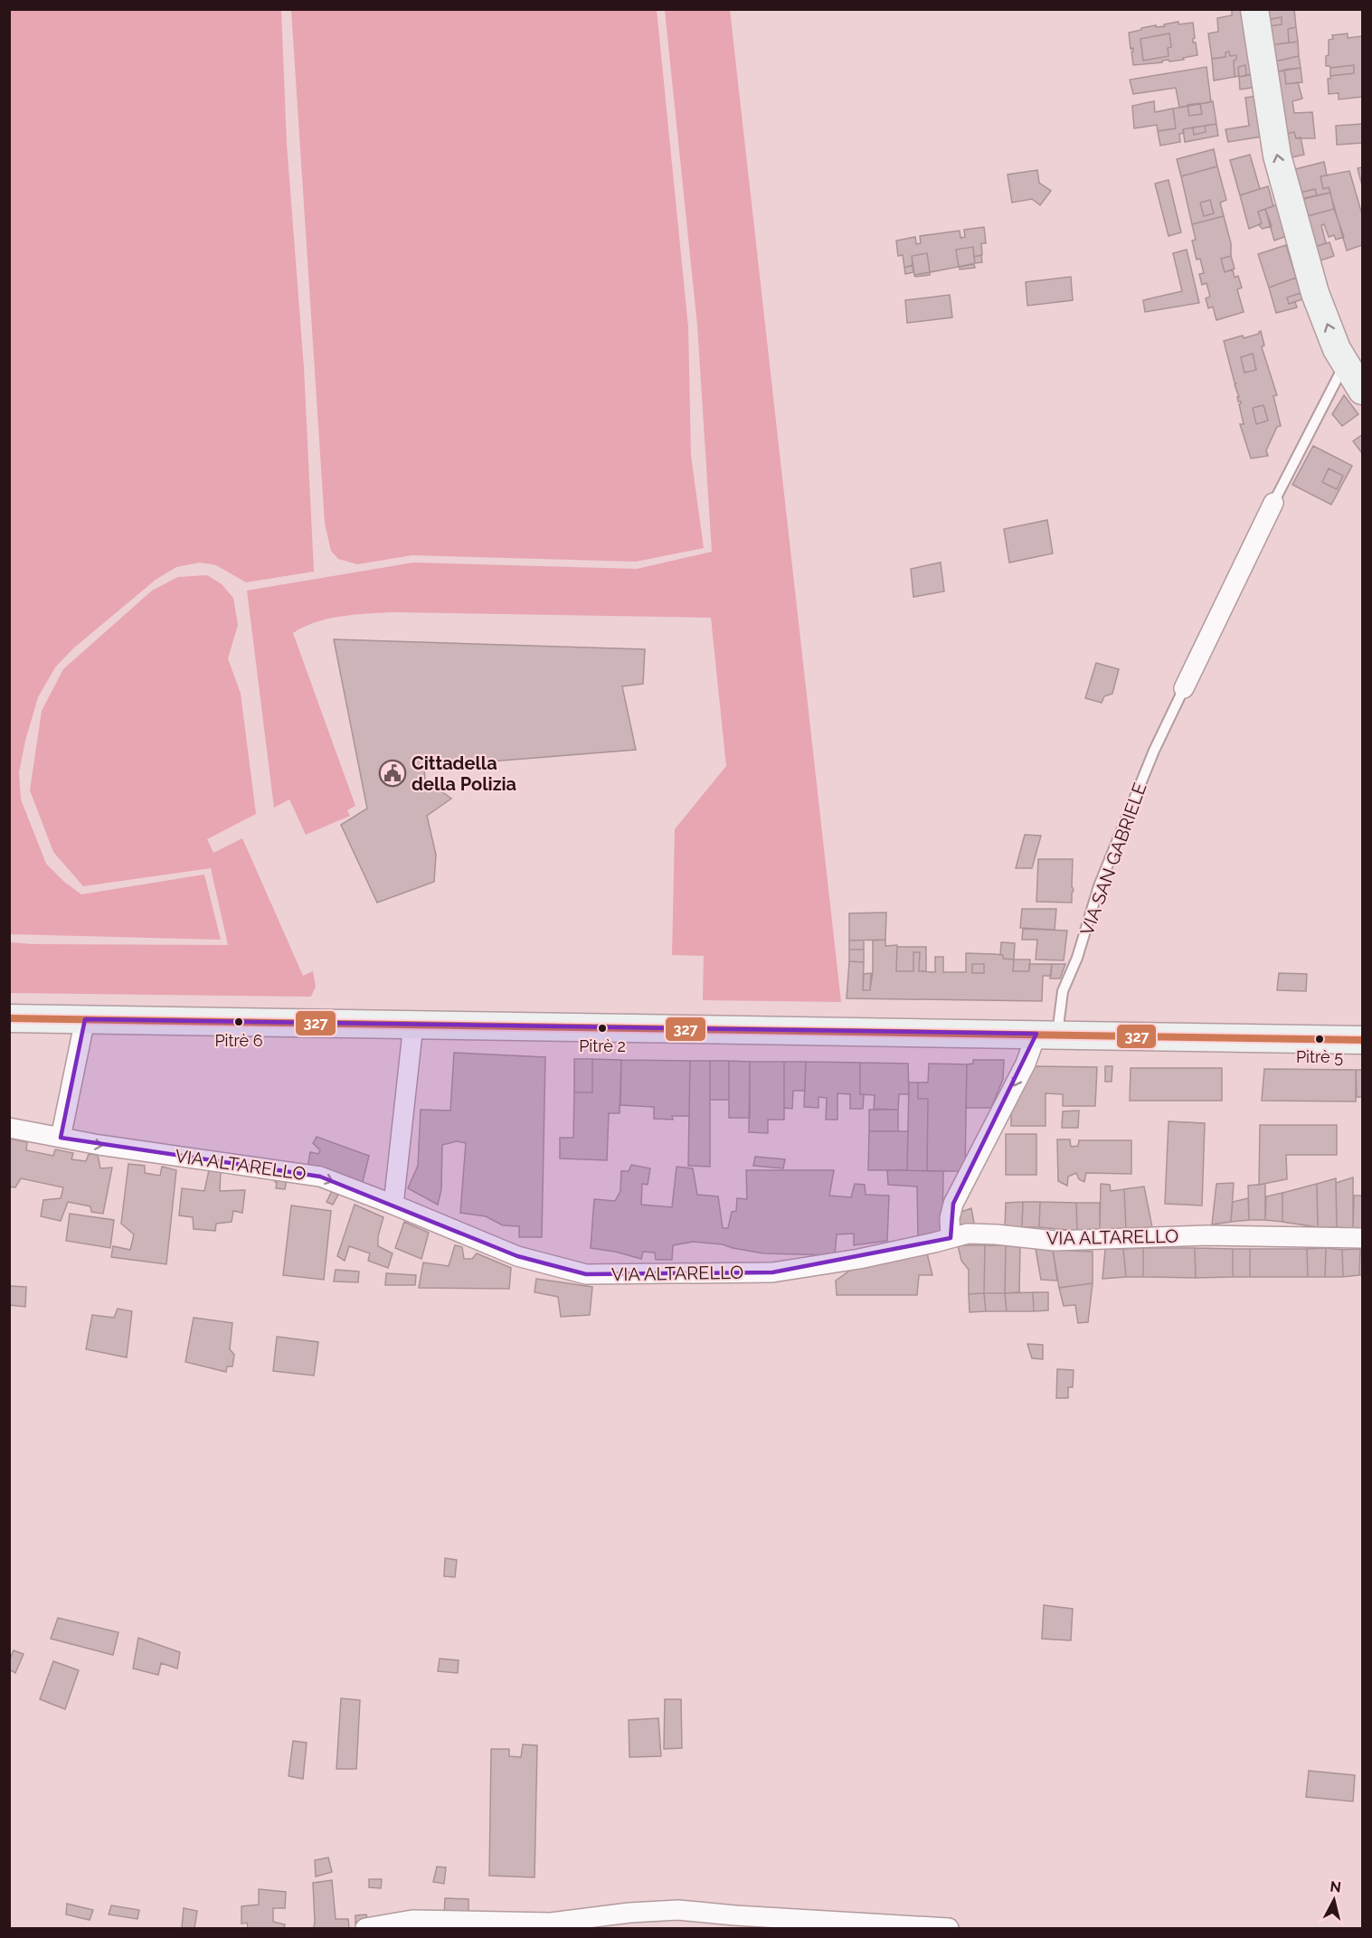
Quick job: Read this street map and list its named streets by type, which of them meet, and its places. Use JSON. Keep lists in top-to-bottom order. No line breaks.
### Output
{"streets":{"street":["VIA SAN GABRIELE","VIA ALTARELLO"]},"crossings":[["VIA SAN GABRIELE","VIA ALTARELLO"]],"one_way":["VIA SAN GABRIELE"],"places":{"public building":["Cittadella della Polizia"],"other":["Pitrè 6","Pitrè 2","Pitrè 5"]},"lines":["transit line 327"],"north":"top"}
